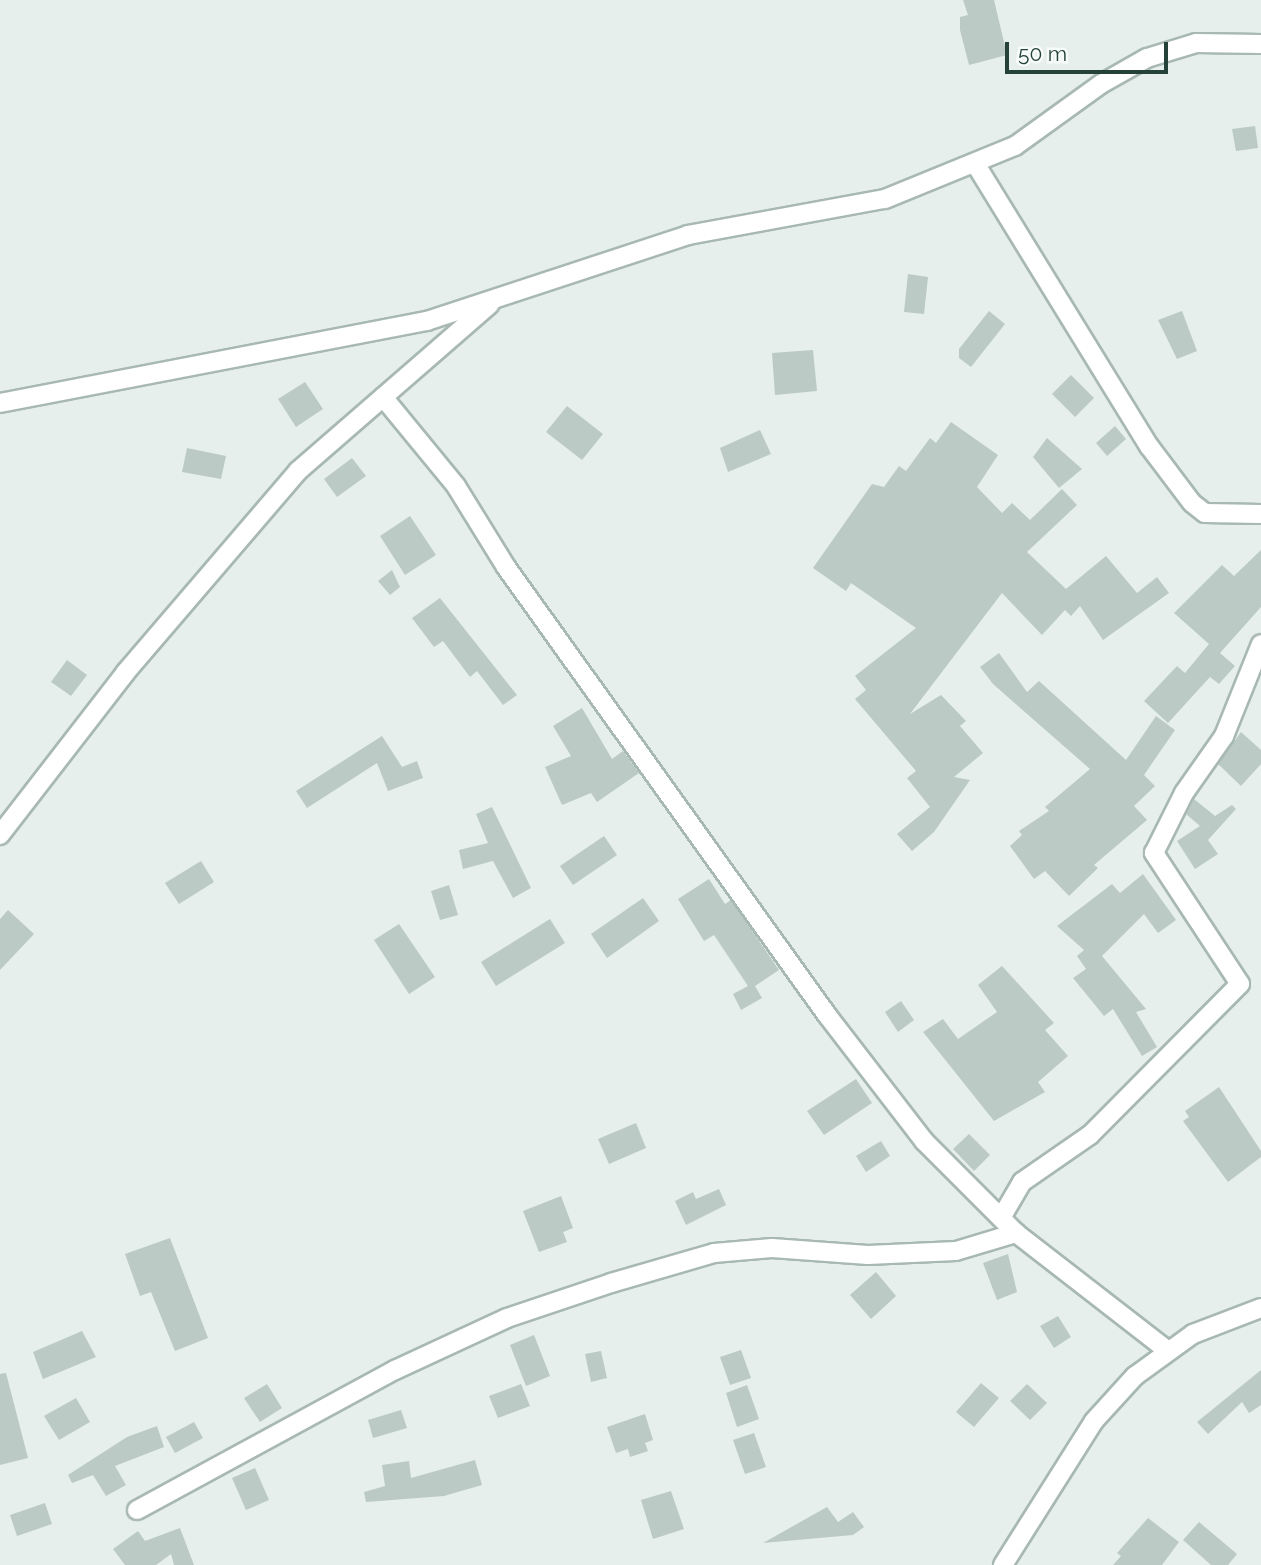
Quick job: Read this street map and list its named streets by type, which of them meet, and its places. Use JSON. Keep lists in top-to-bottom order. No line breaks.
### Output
{"scale_bar":"50 m"}
